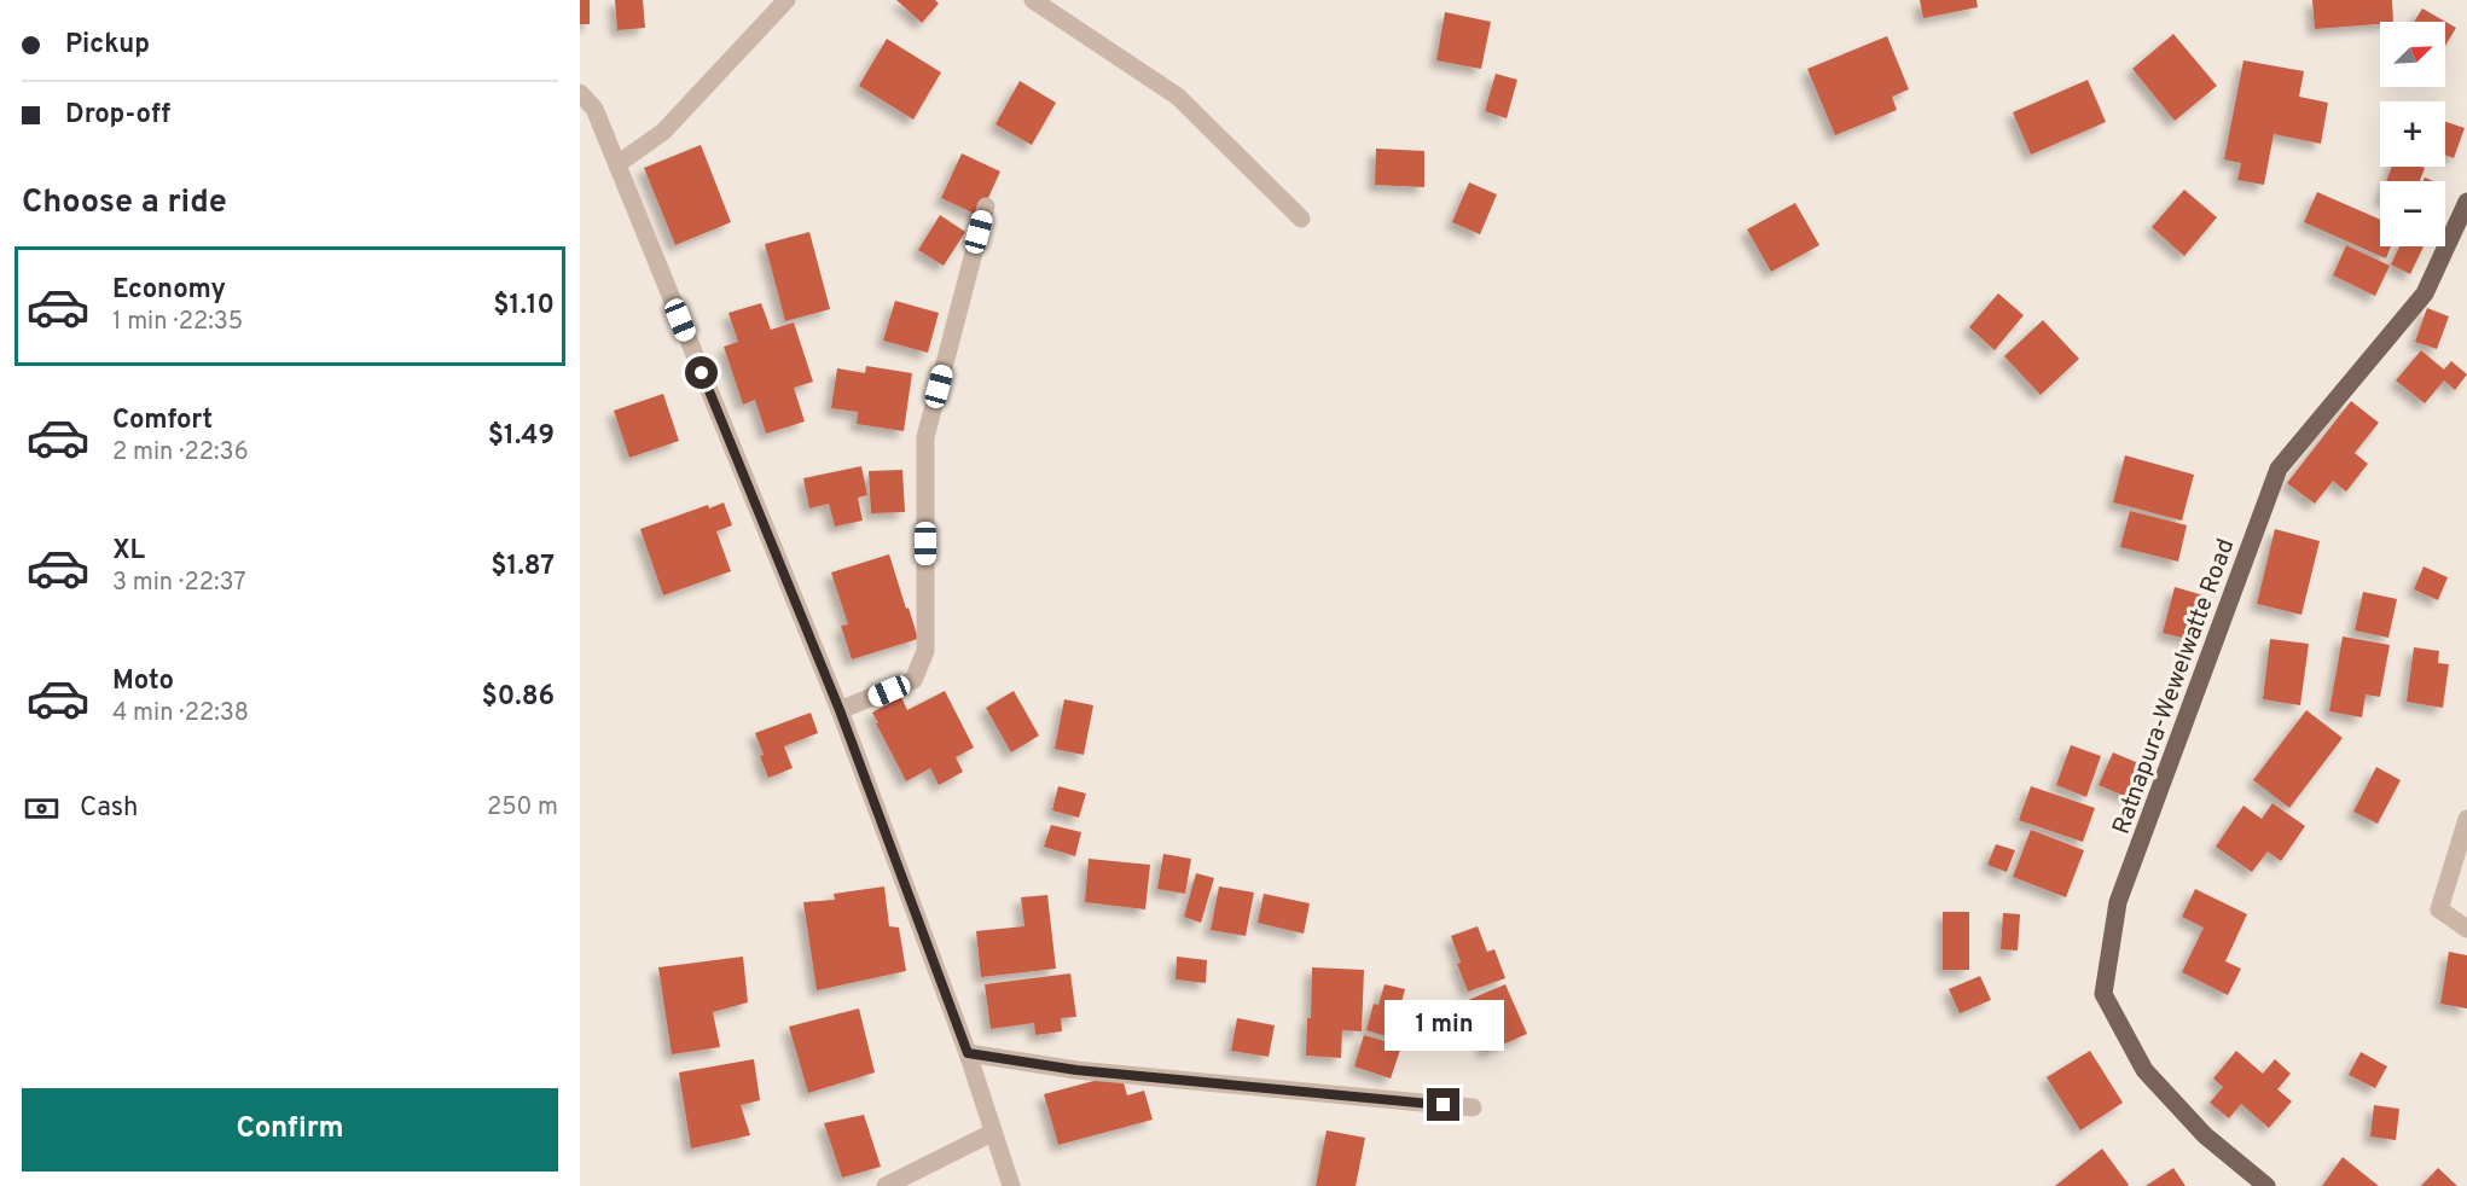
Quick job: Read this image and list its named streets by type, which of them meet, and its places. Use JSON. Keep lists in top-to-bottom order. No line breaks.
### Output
{"streets":{"main road":["Ratnapura-Wewelwatte Road"]},"north":"top right","page":{"banner":["Pickup","Drop-off"],"map_buttons":["+","−"],"heading":"Choose a ride","list":[{"name":"Economy","note":"1 min · 22:35","value":"$1.10"},{"name":"Comfort","note":"2 min · 22:36","value":"$1.49"},{"name":"XL","note":"3 min · 22:37","value":"$1.87"},{"name":"Moto","note":"4 min · 22:38","value":"$0.86"}],"pay":["Cash","250 m"],"bubble":"1 min","buttons":"Confirm"}}
